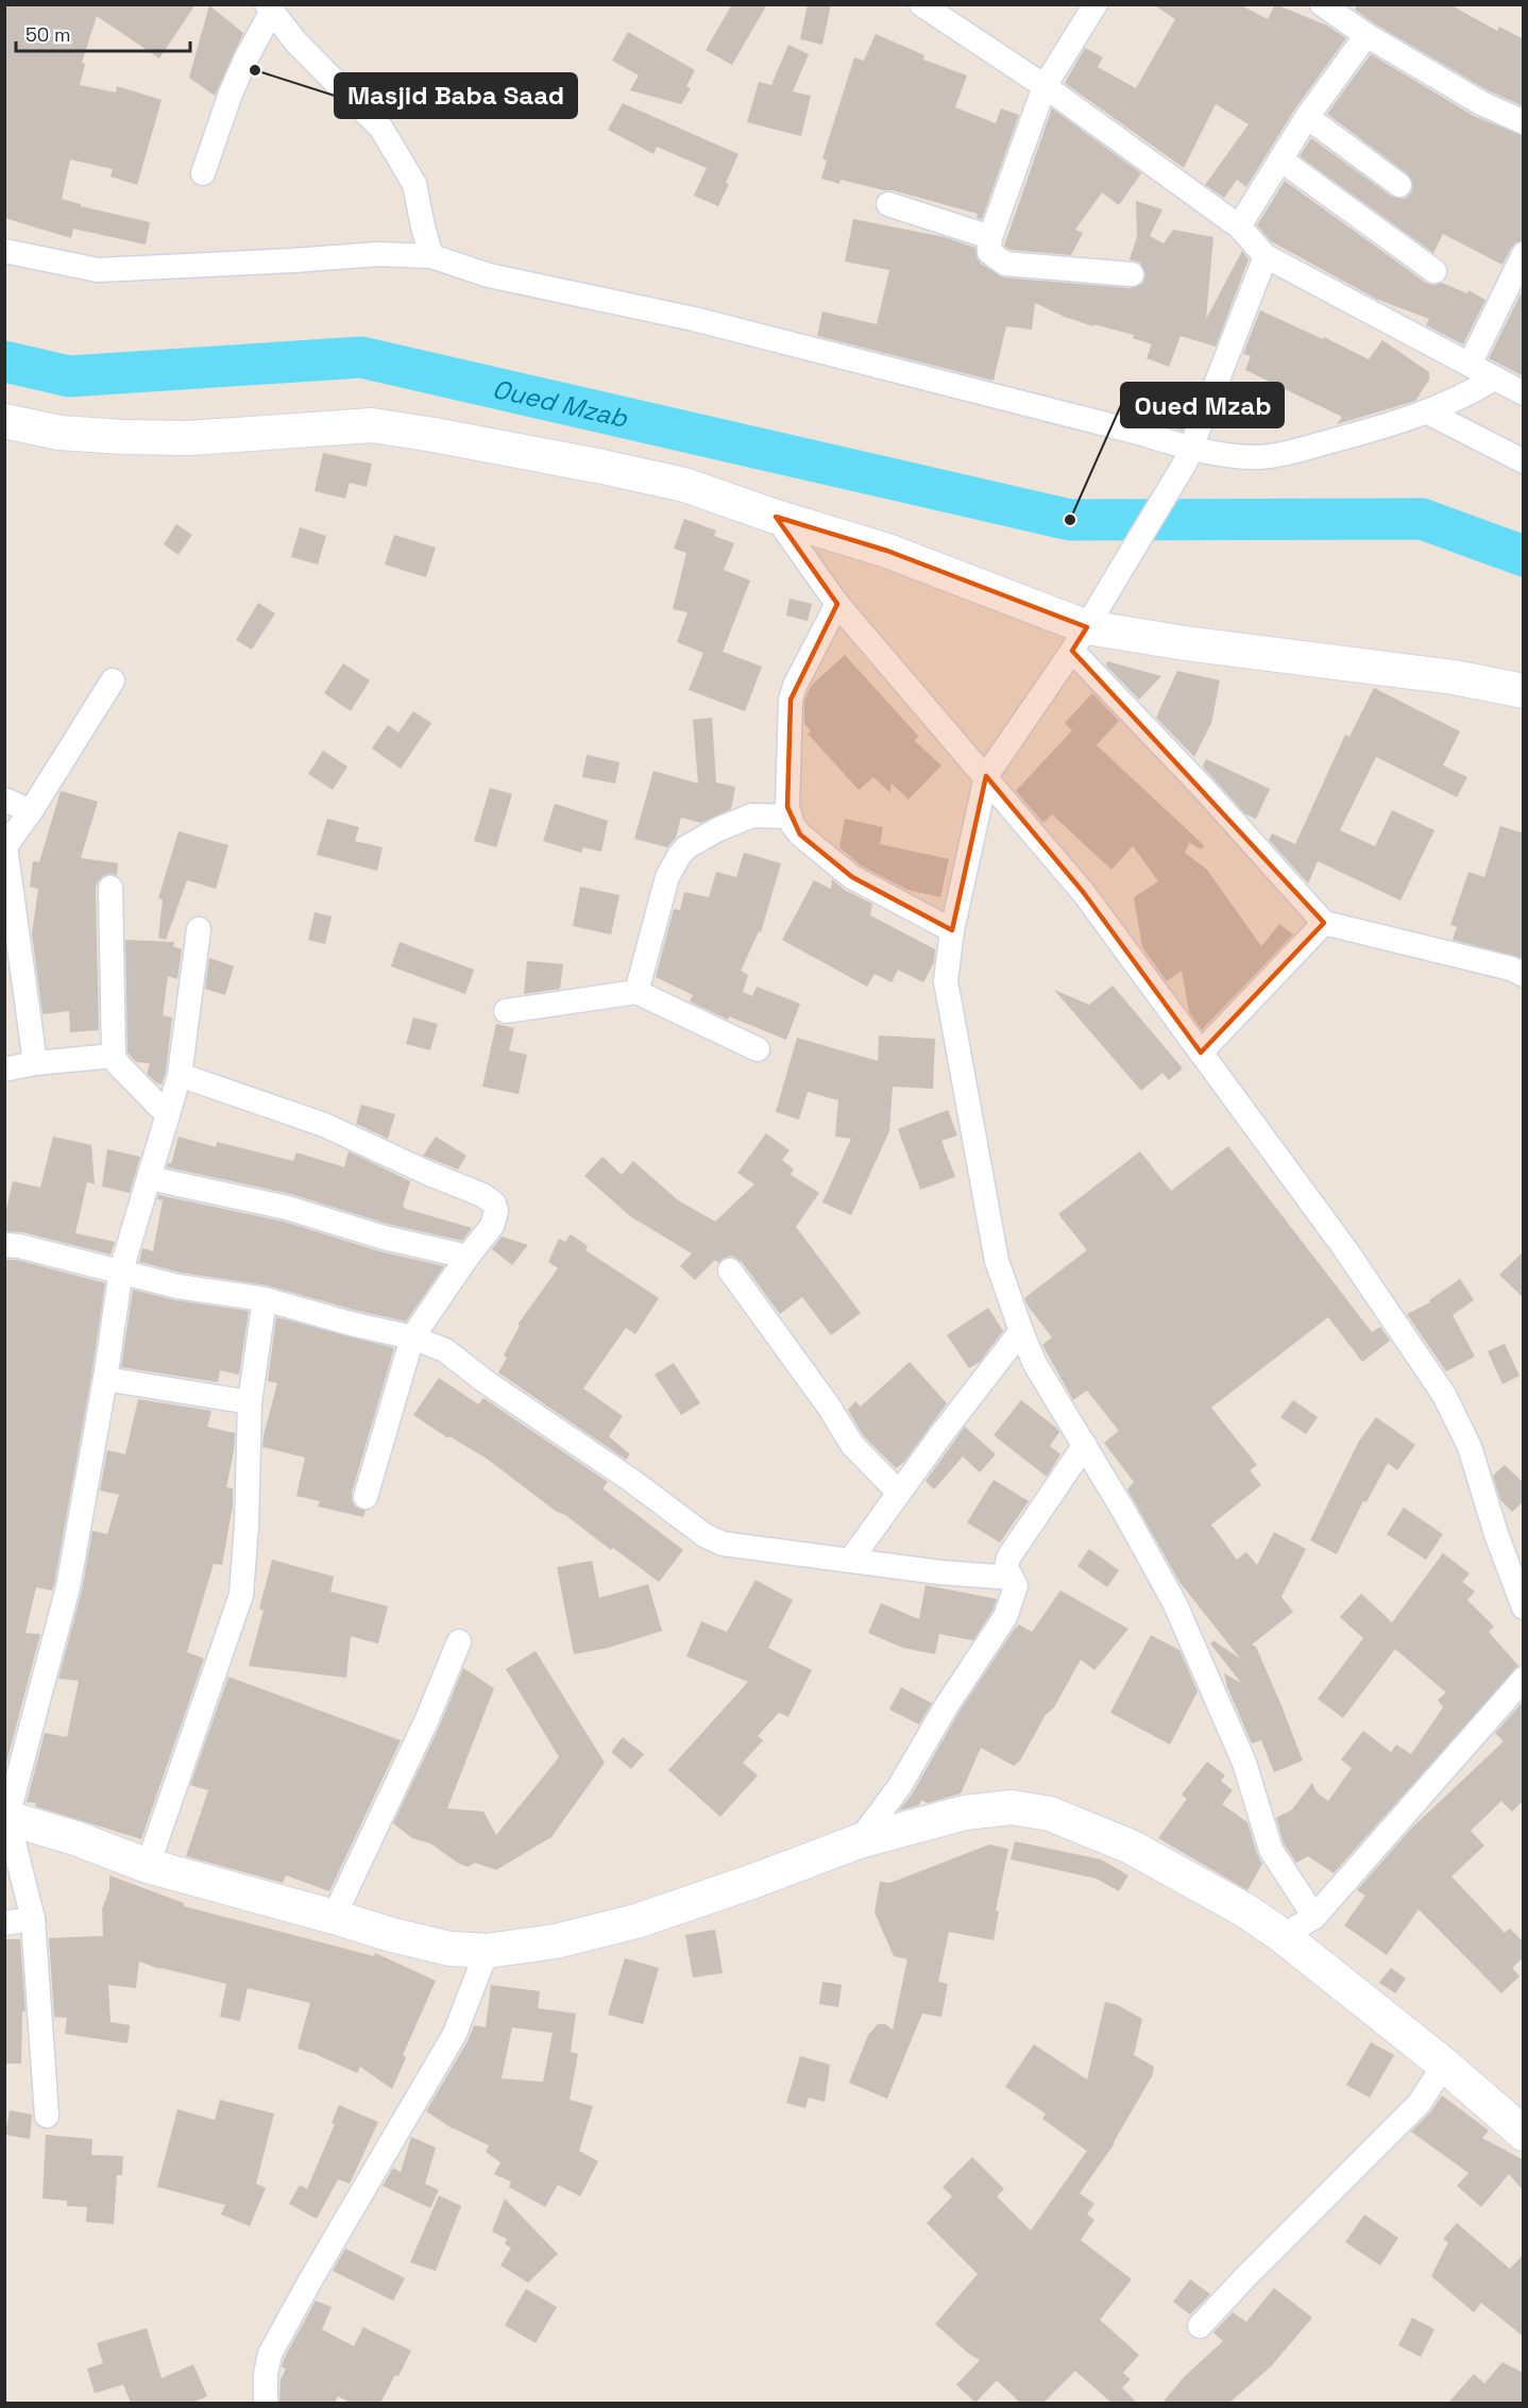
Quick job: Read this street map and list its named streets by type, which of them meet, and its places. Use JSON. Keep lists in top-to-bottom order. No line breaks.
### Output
{"water":["Oued Mzab"],"places":["Masjid Baba Saad","Oued Mzab"],"scale_bar":"50 m"}
